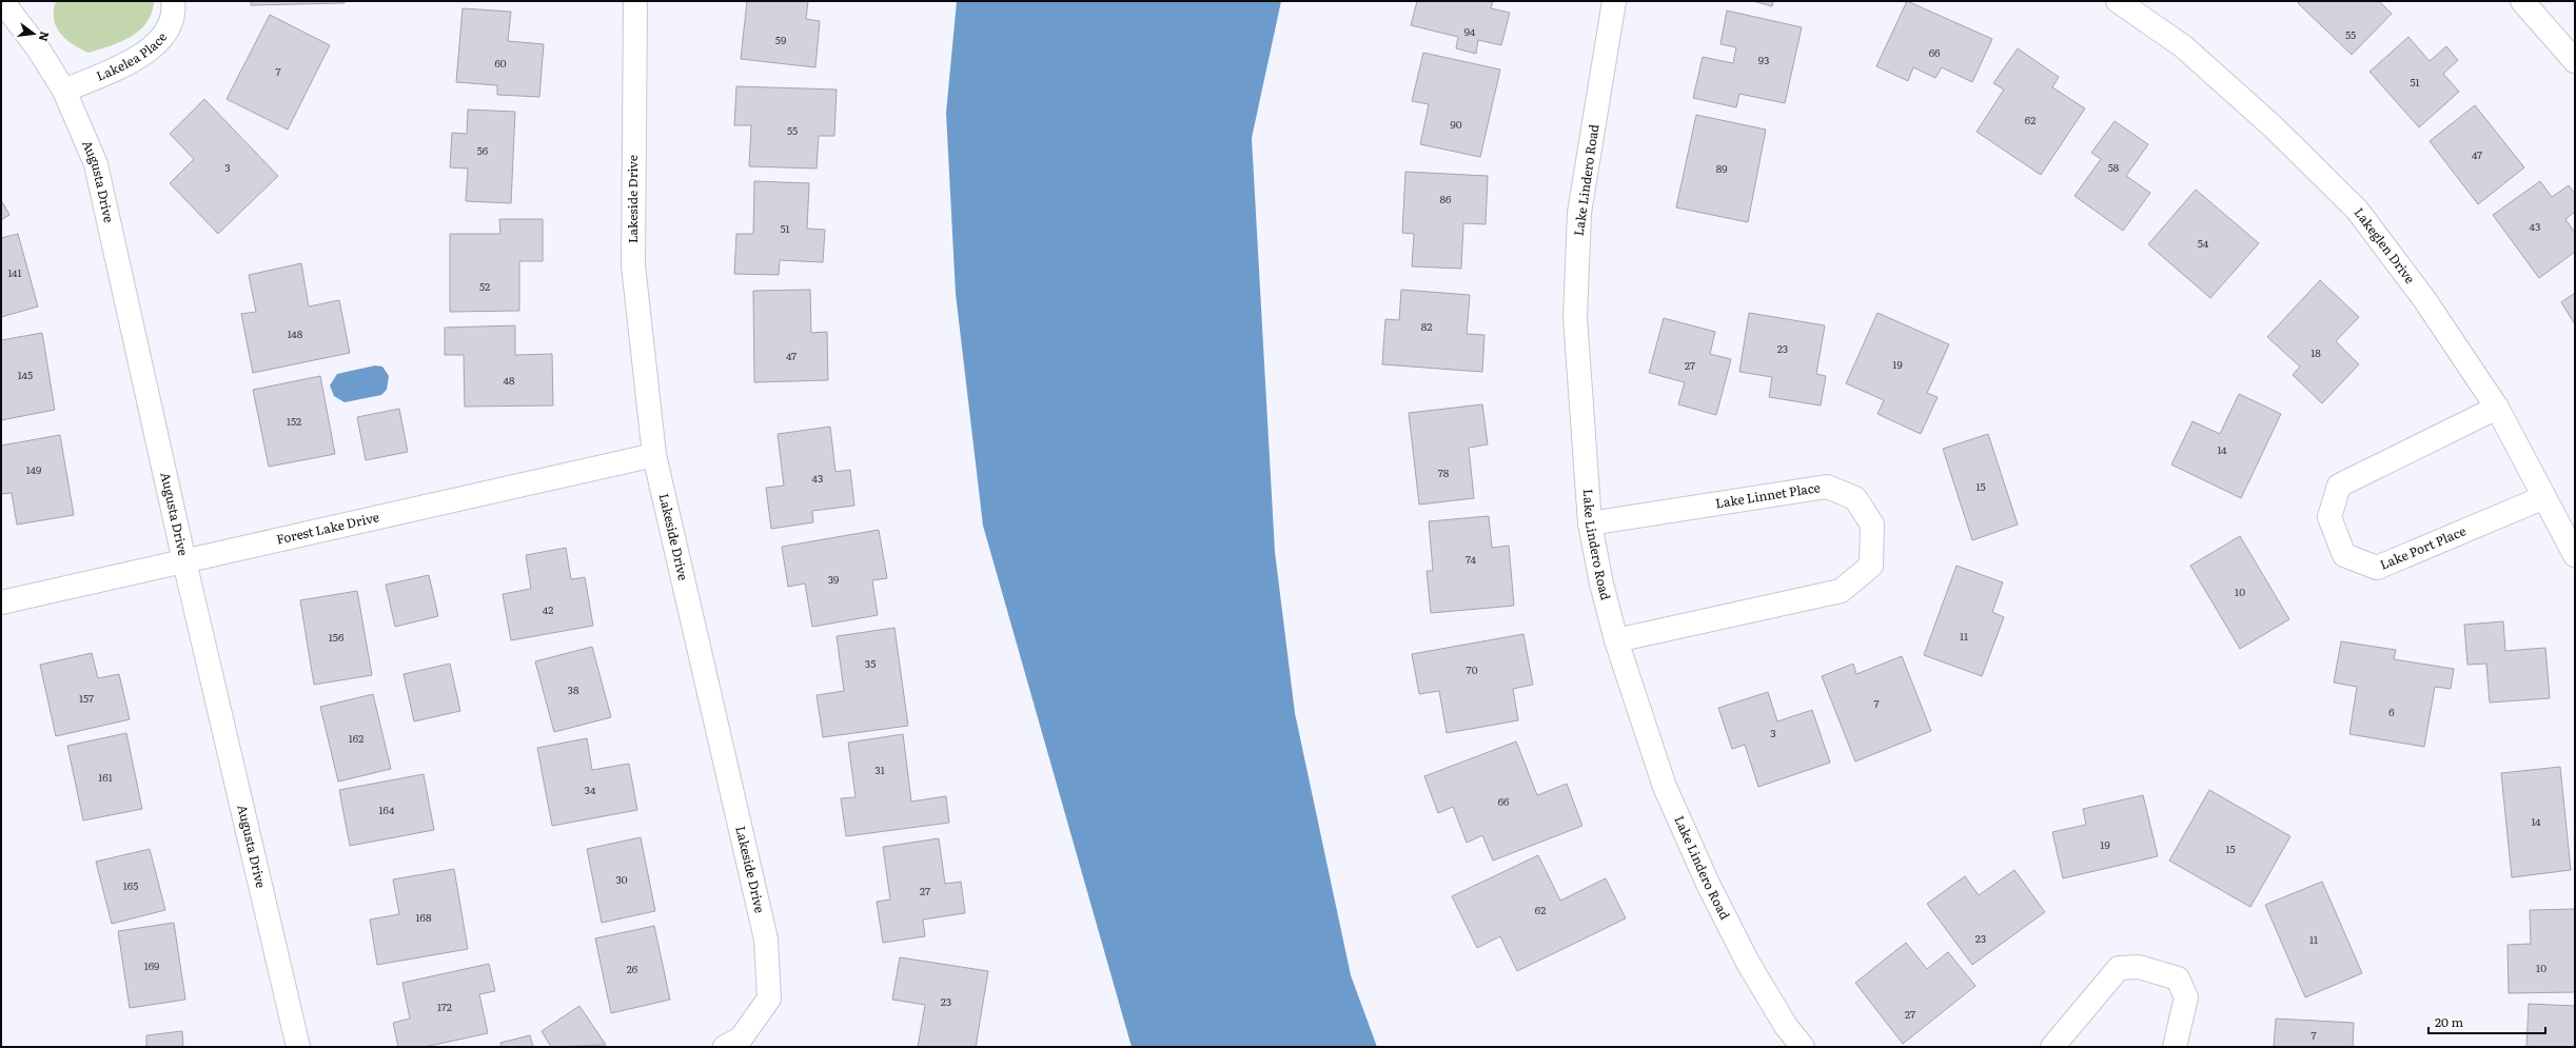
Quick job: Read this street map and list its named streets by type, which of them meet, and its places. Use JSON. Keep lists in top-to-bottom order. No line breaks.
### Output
{"streets":{"street":["Lakelea Place","Lake Lindero Road","Augusta Drive","Lakeside Drive","Lakeglen Drive","Lake Linnet Place","Forest Lake Drive","Lake Port Place"]},"crossings":[["Lakelea Place","Augusta Drive"],["Lake Lindero Road","Lake Linnet Place"],["Augusta Drive","Forest Lake Drive"],["Lakeside Drive","Forest Lake Drive"],["Lakeglen Drive","Lake Port Place"]],"house_numbers":["94","55","59","66","93","60","7","51","62","90","55","56","47","3","58","89","86","43","51","54","141","52","82","148","23","18","47","19","27","145","48","152","14","149","78","43","15","74","39","10","42","11","156","35","70","38","157","7","6","3","162","31","161","34","66","164","14","19","15","30","165","27","62","168","23","11","169","10","26","23","172","27","7"],"scale_bar":"20 m","north":"right"}
